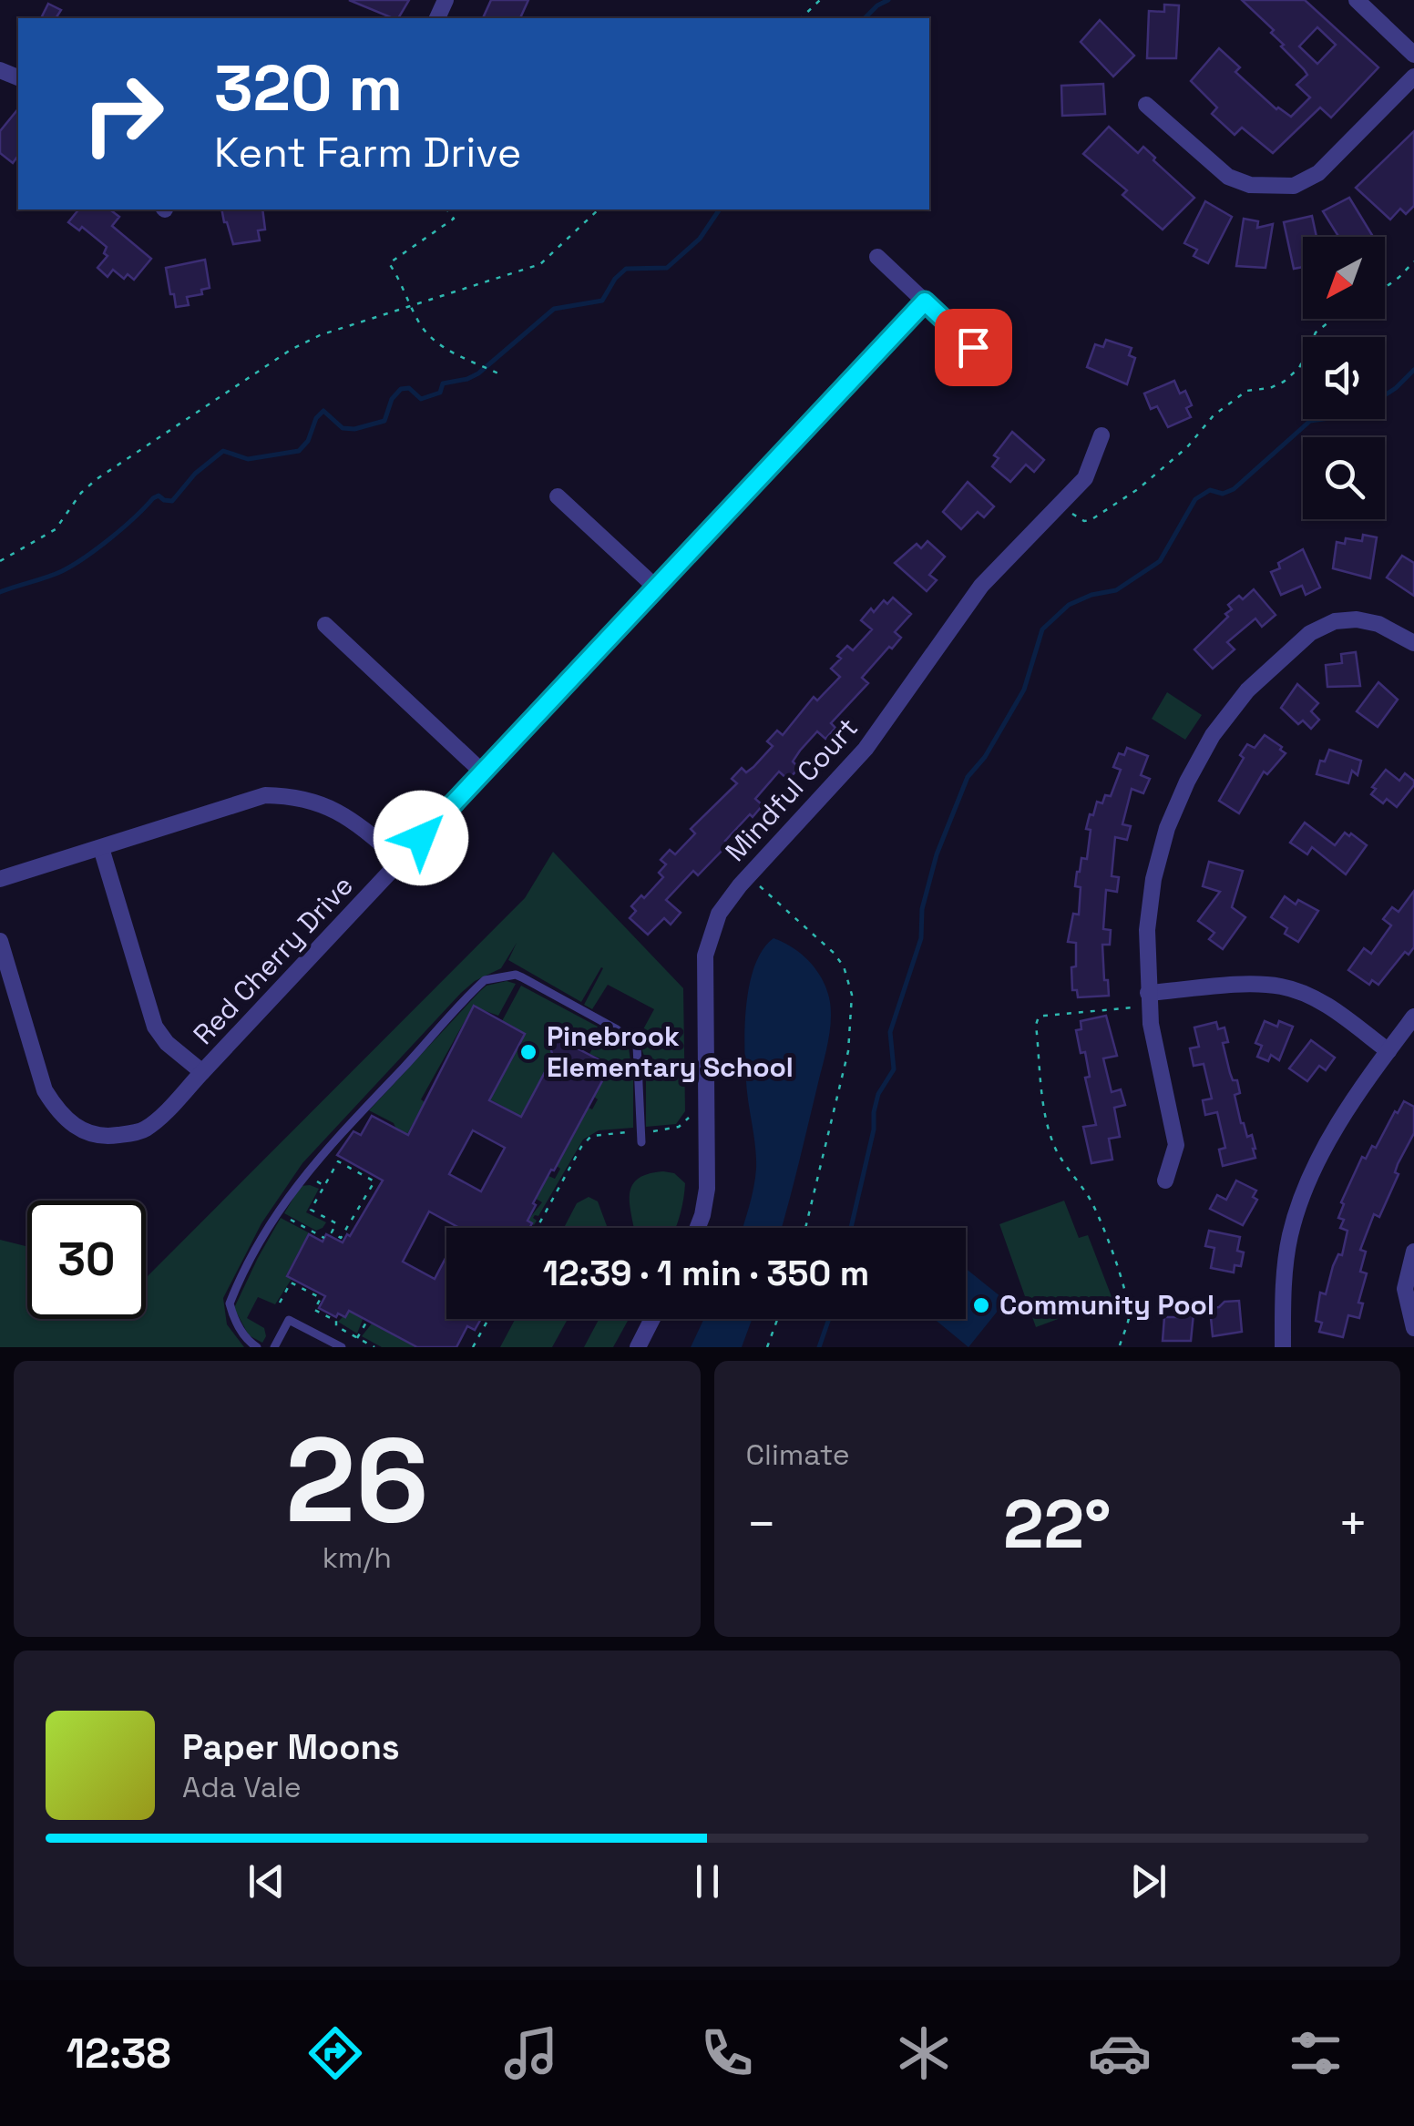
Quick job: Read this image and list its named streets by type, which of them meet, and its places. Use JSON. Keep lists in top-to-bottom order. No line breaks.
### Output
{"streets":{"street":["Mindful Court","Red Cherry Drive"]},"places":["Pinebrook Elementary School","Community Pool"],"north":"bottom left","page":{"turn":["320 m","Kent Farm Drive"],"limit":"30","trip":"12:39 · 1 min · 350 m","tile":[["26","km/h"],"Climate"],"heat":["−","22°","+"],"song":["Paper Moons","Ada Vale"],"tabs":"12:38"}}
